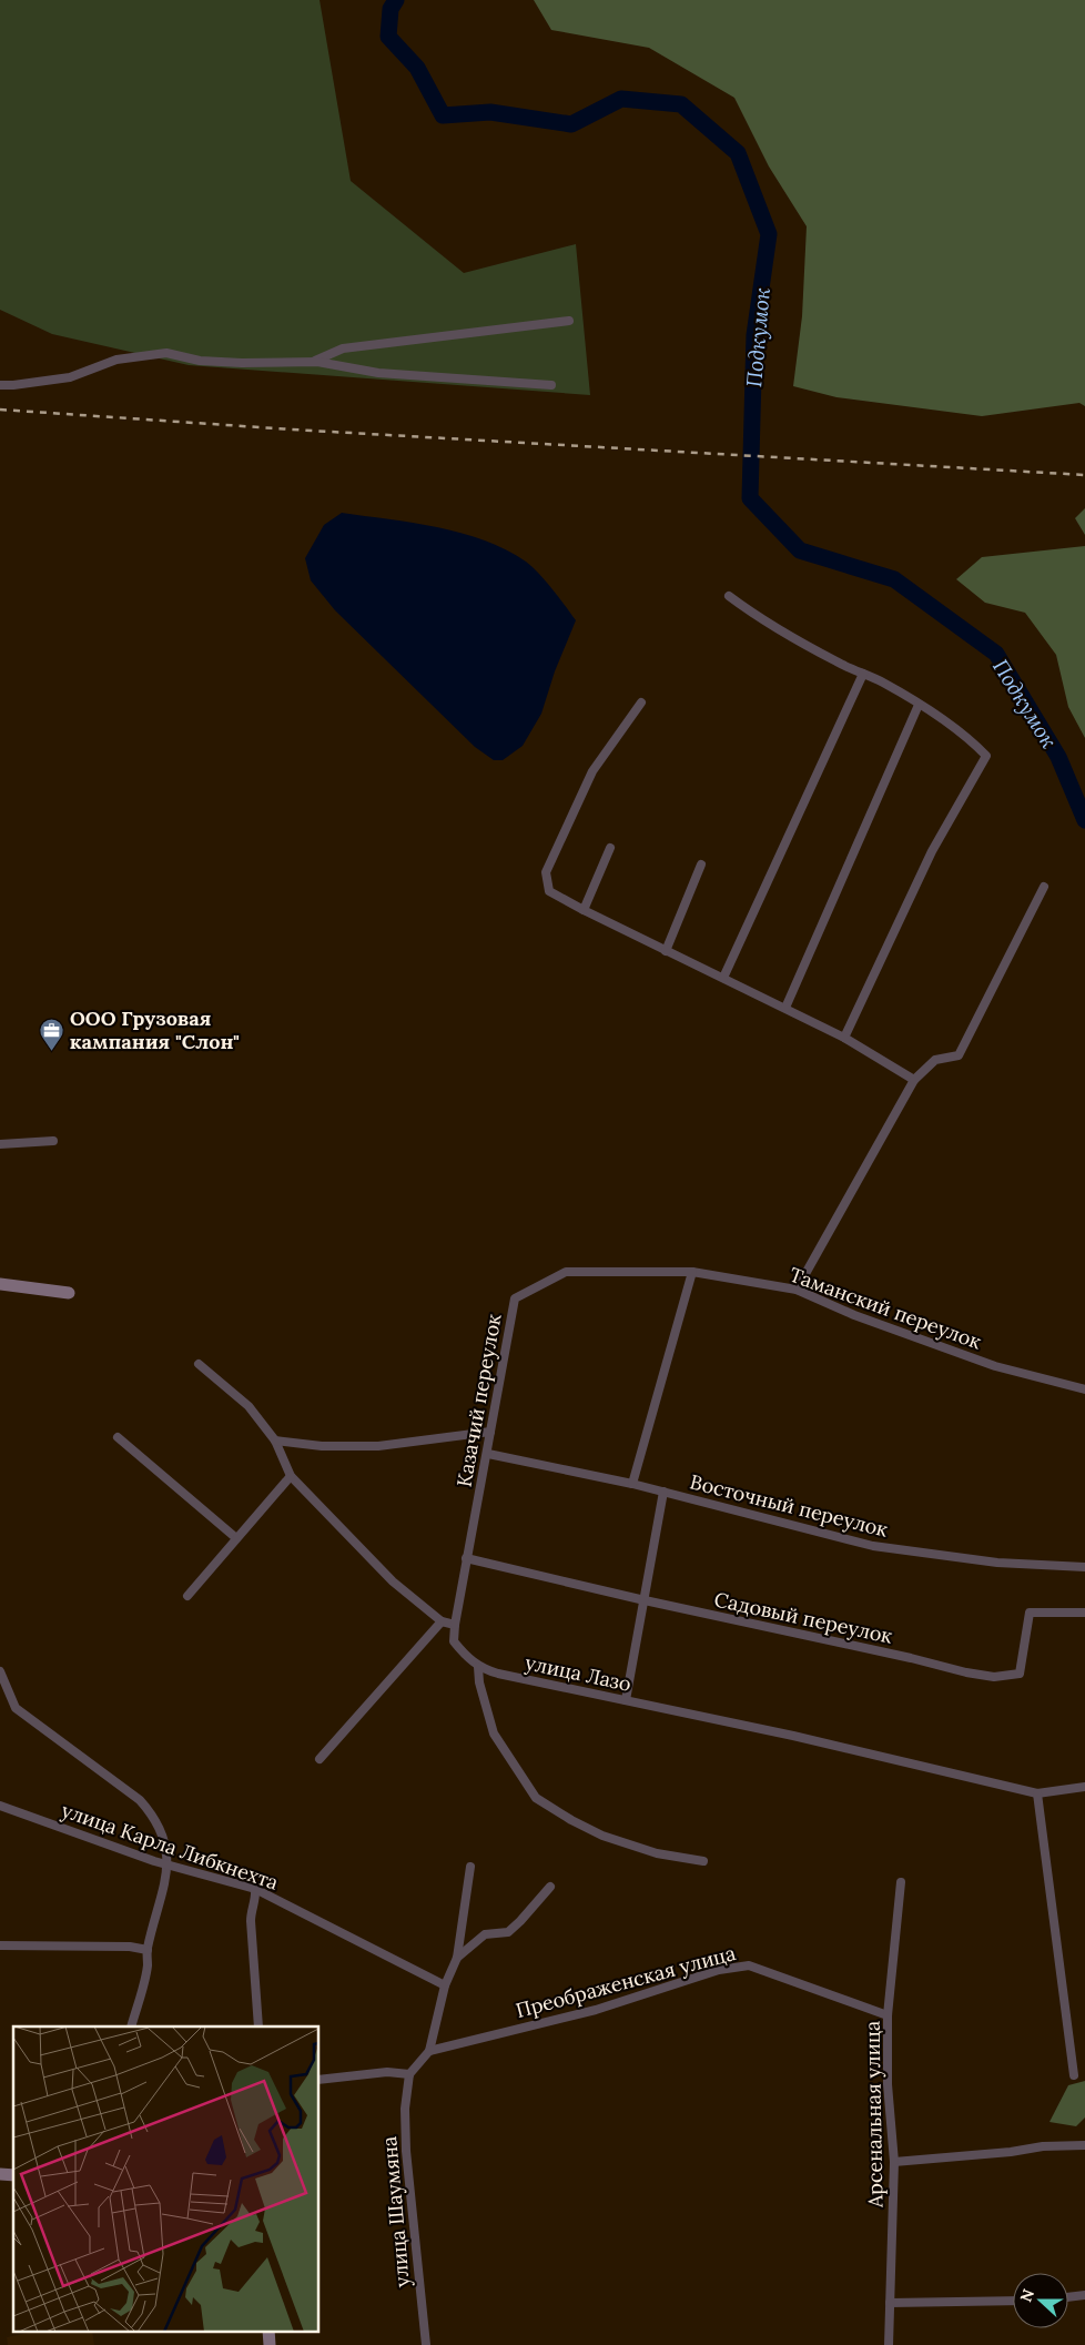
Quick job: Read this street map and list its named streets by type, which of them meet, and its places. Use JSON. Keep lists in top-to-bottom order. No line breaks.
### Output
{"streets":{"street":["Таманский переулок","Казачий переулок","Восточный переулок","Садовый переулок","улица Лазо","улица Карла Либкнехта","Преображенская улица","Арсенальная улица","улица Шаумяна"]},"crossings":[["Таманский переулок","Казачий переулок"],["Казачий переулок","Восточный переулок"],["Казачий переулок","Садовый переулок"],["Казачий переулок","улица Лазо"],["Преображенская улица","Арсенальная улица"]],"water":["Подкумок"],"places":{"office":["ООО Грузовая кампания \"Слон\""]},"north":"left"}
